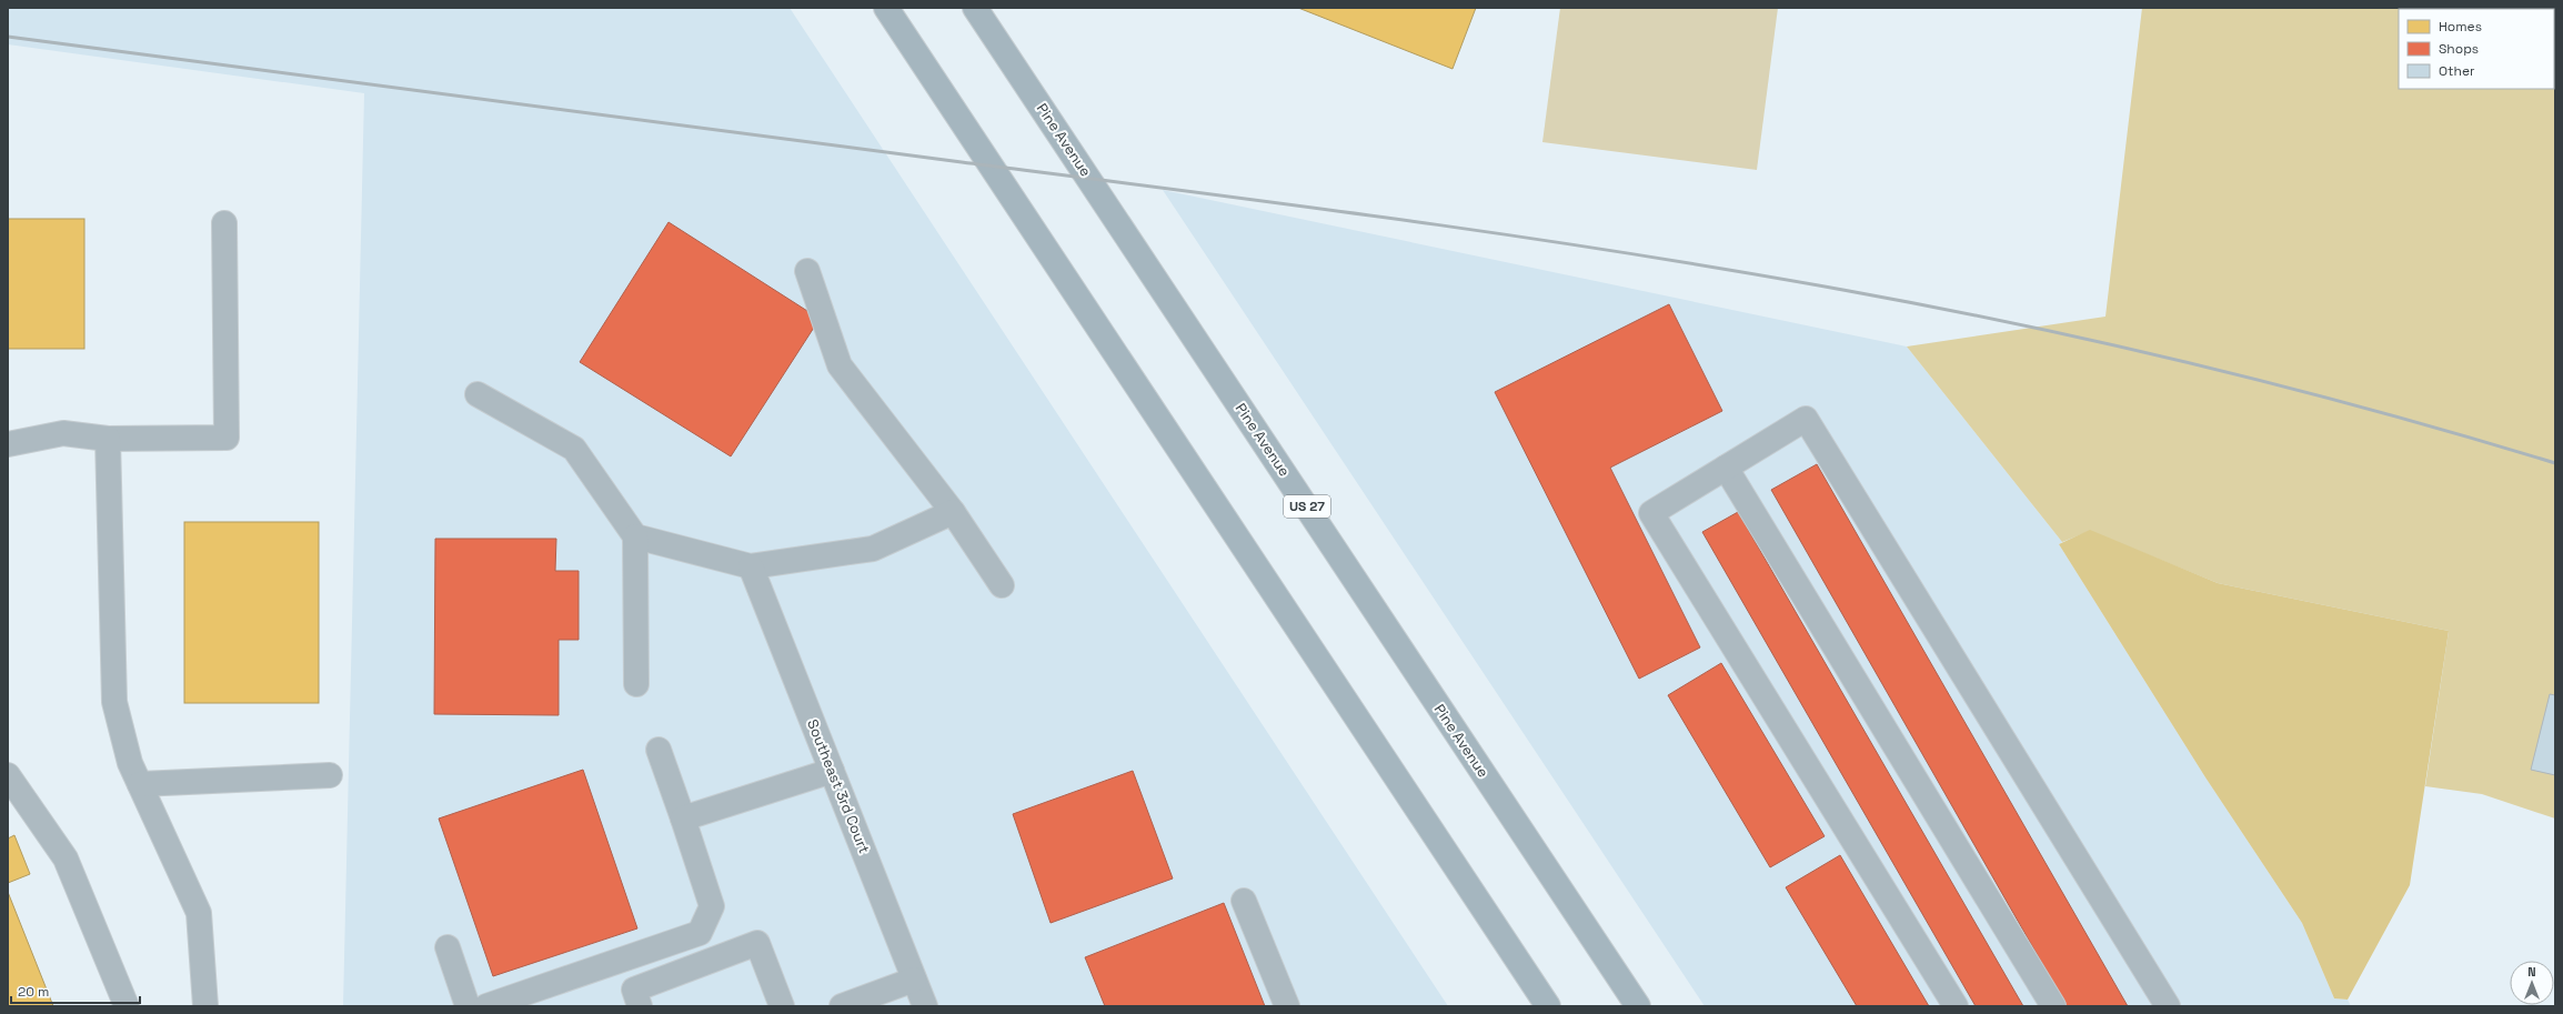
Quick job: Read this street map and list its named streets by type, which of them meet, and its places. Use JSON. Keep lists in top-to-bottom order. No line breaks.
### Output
{"streets":{"highway":["Pine Avenue","US 27"],"street":["Southeast 3rd Court"]},"legend":["Homes","Shops","Other"],"scale_bar":"20 m","north":"top"}
